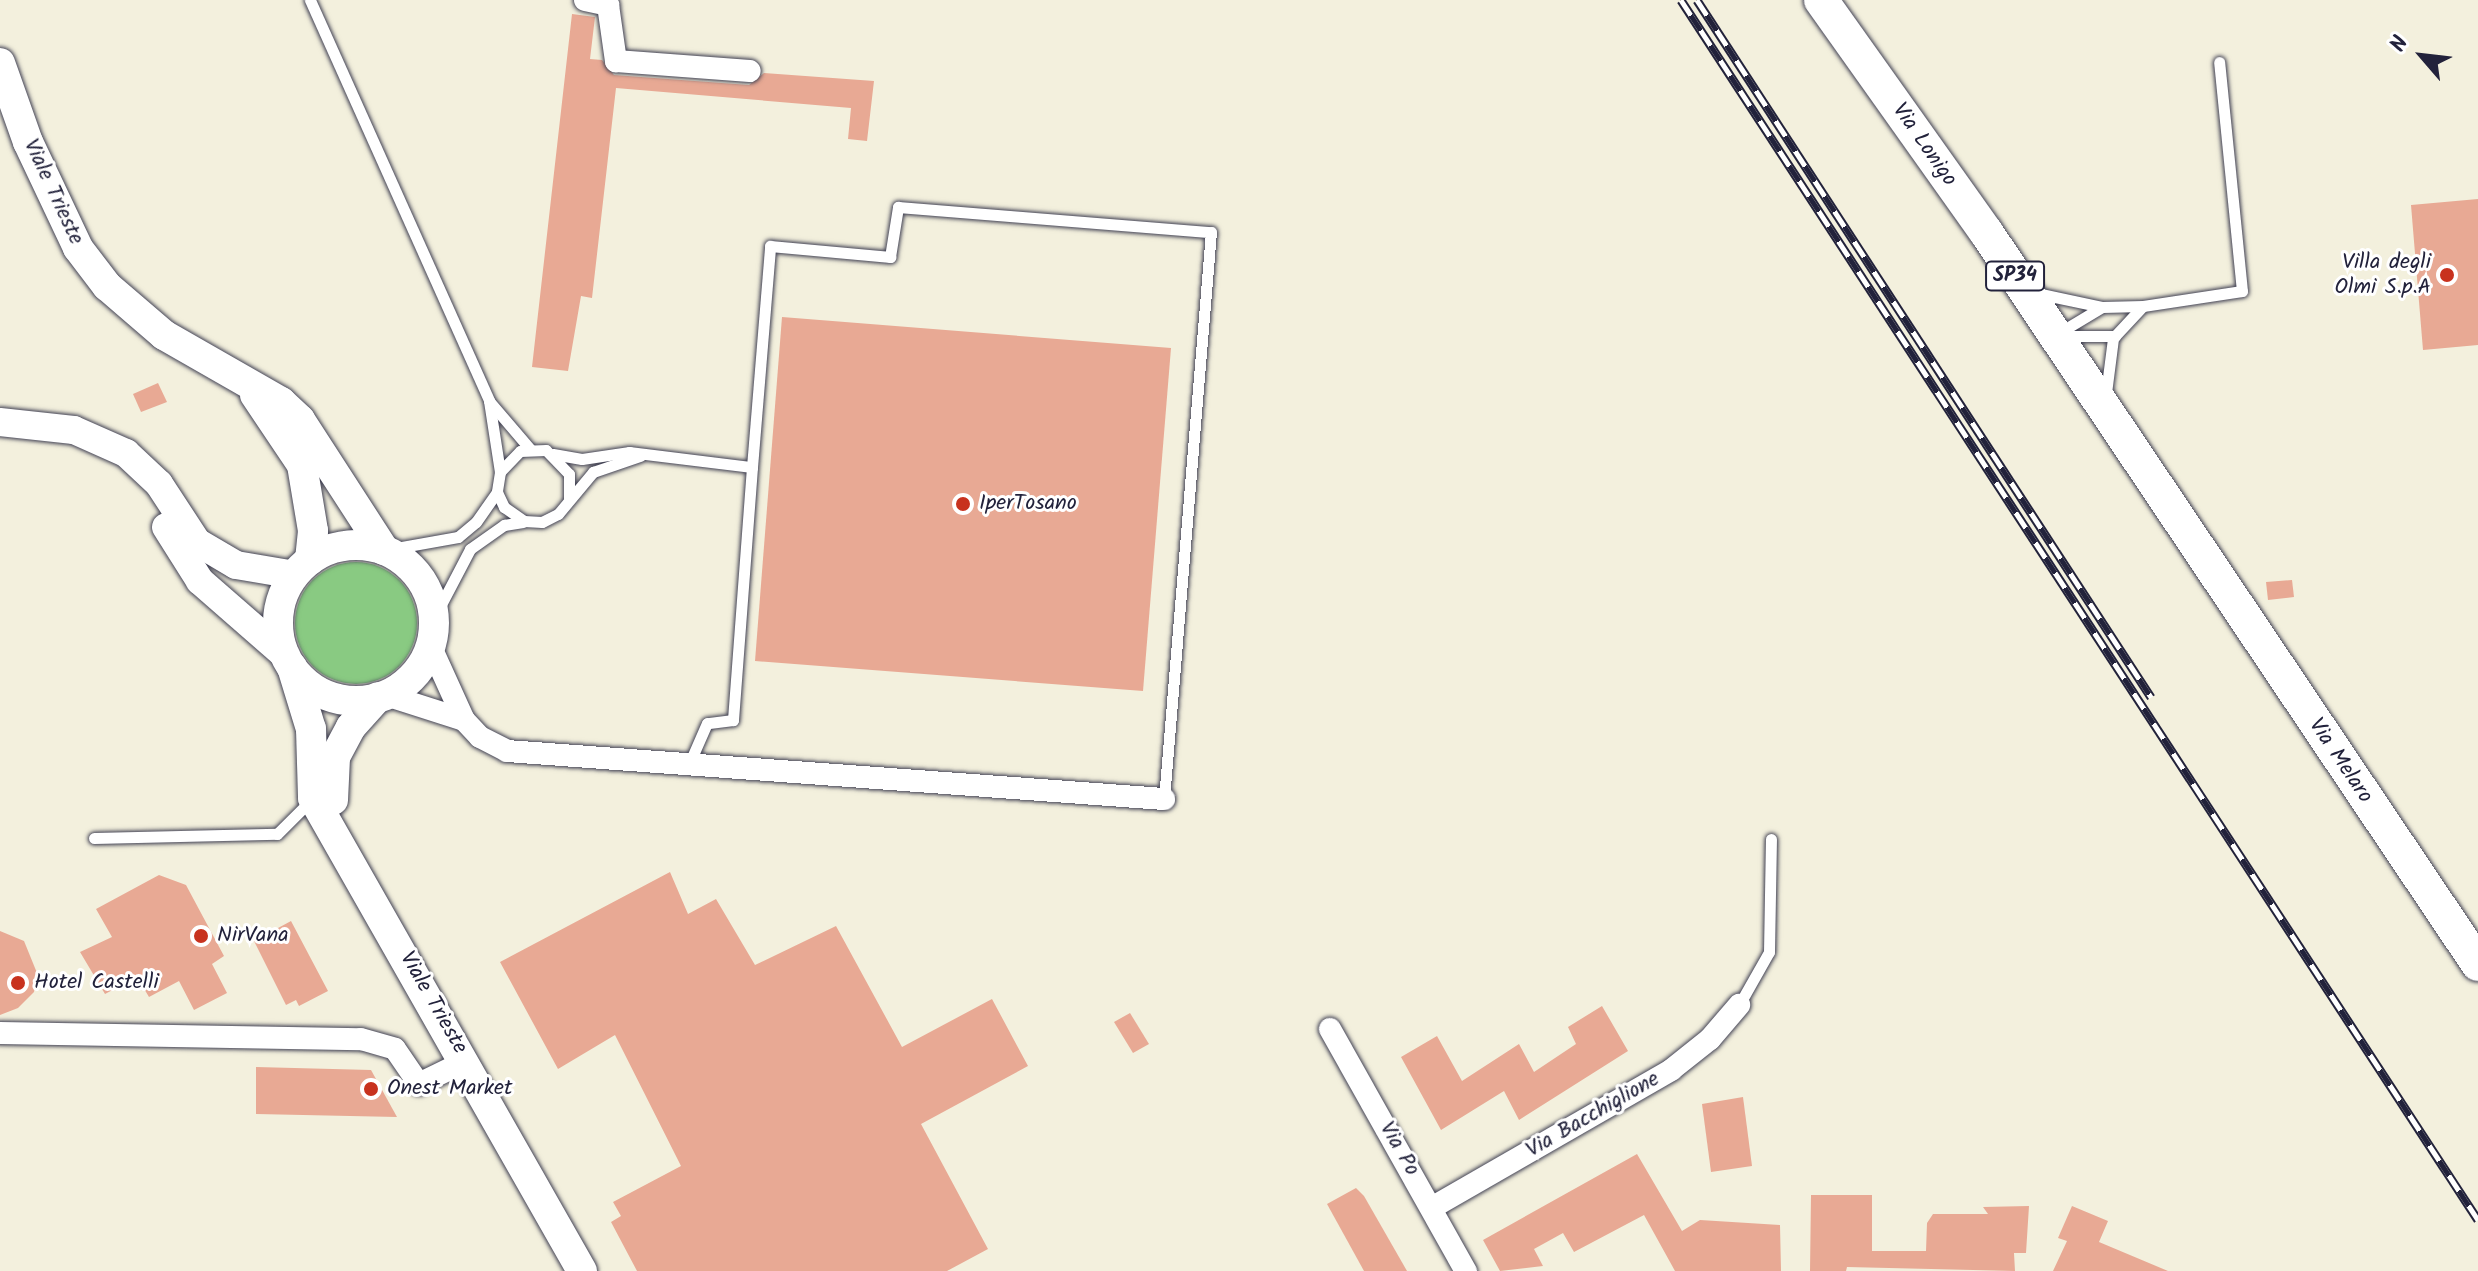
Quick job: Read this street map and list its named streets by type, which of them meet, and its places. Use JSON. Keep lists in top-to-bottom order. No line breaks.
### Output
{"streets":{"main road":["Via Lonigo","Viale Trieste","SP34","Via Melaro"],"street":["Via Bacchiglione","Via Po"]},"crossings":[["Via Lonigo","Via Melaro"],["Via Bacchiglione","Via Po"]],"places":["Villa degli Olmi S.p.A","IperTosano","NirVana","Hotel Castelli","Onest Market"],"north":"top left"}
